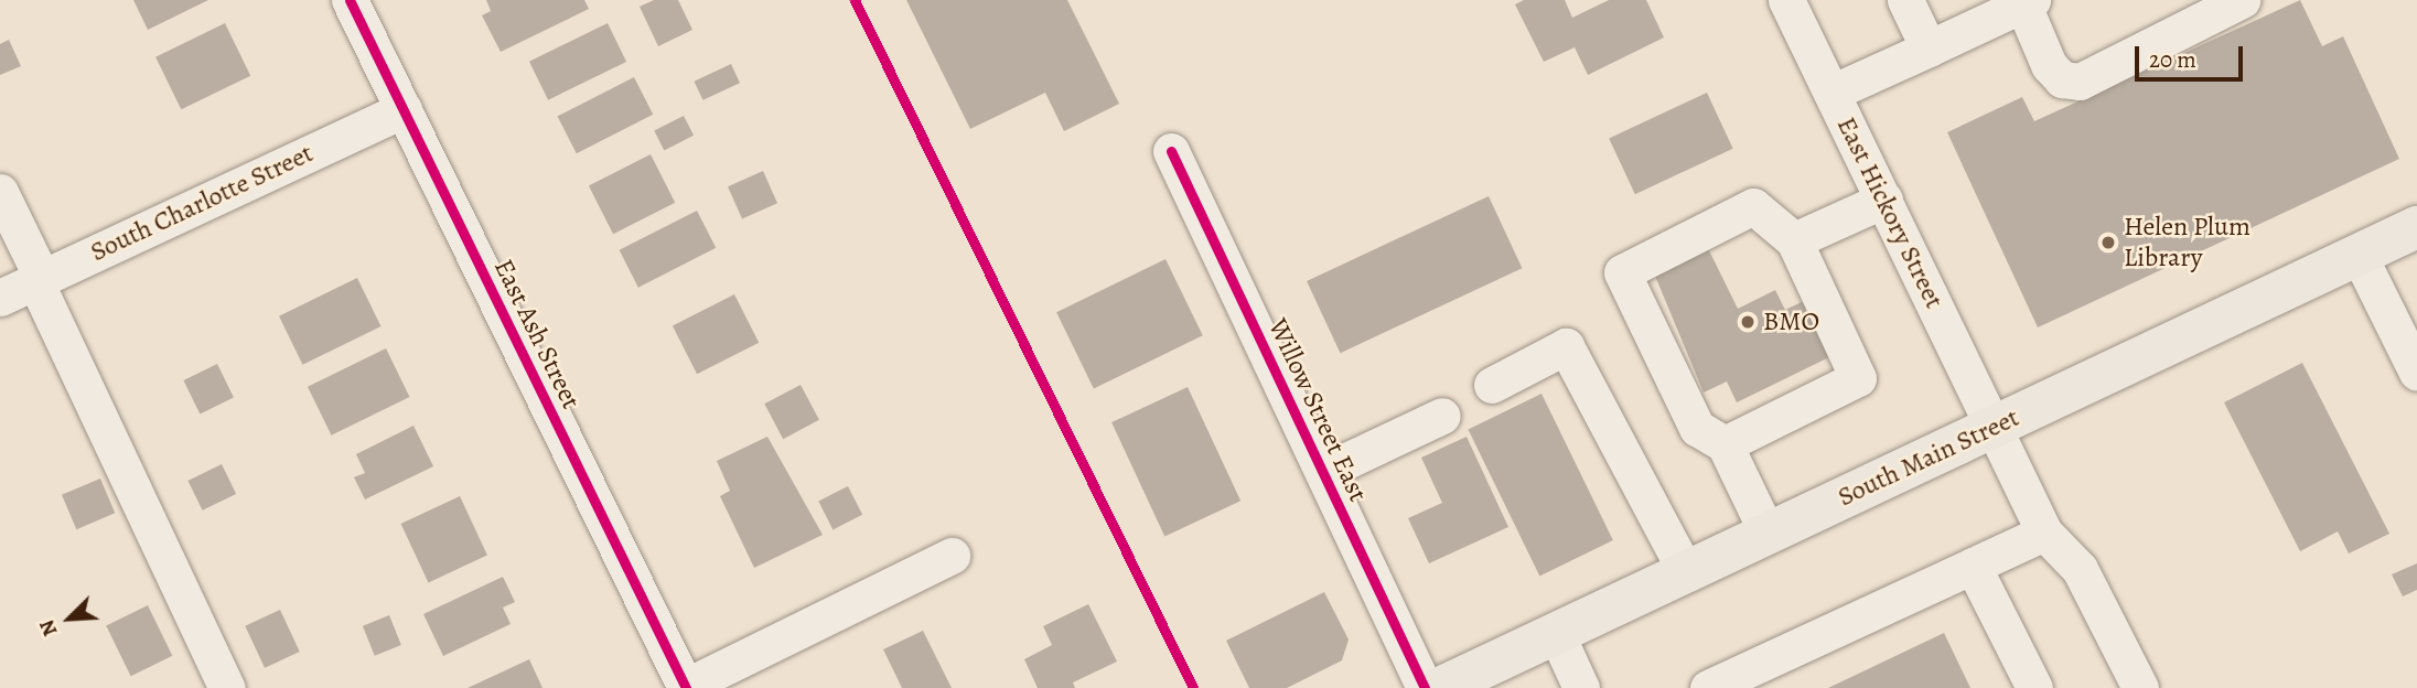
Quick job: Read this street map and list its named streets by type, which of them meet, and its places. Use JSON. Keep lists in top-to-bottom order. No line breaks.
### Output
{"streets":{"main road":["South Main Street"],"street":["South Charlotte Street","East Hickory Street","East Ash Street","Willow Street East"]},"crossings":[["South Charlotte Street","East Ash Street"],["East Hickory Street","South Main Street"]],"places":["Helen Plum Library","BMO"],"scale_bar":"20 m","north":"bottom left"}
